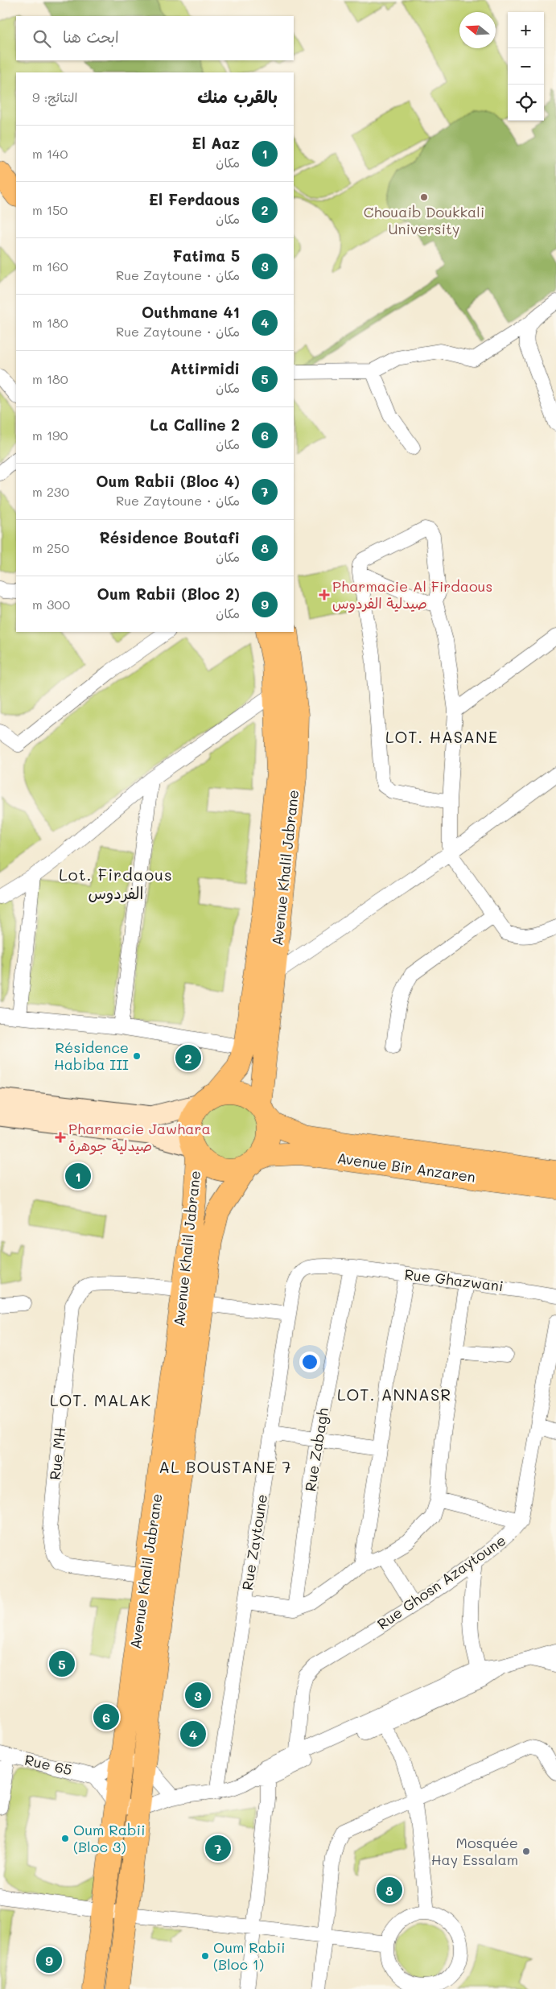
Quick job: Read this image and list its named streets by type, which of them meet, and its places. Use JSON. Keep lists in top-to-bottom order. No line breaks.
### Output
{"streets":{"main road":["Avenue Khalil Jabrane","Avenue Bir Anzaren"],"street":["Rue Ghazwani","Rue Zabagh","Rue MH","Rue Zaytoune","Rue Ghosn Azaytoune","Rue 65"]},"crossings":[["Avenue Khalil Jabrane","Avenue Bir Anzaren"],["Avenue Khalil Jabrane","Rue MH"],["Rue Ghazwani","Rue Zabagh"],["Rue Ghazwani","Rue Zaytoune"],["Rue Zabagh","Rue Zaytoune"]],"districts":["LOT. HASANE","Lot. Firdaous الفردوس","LOT. ANNASR","LOT. MALAK","AL BOUSTANE 7"],"places":{"other":["Chouaib Doukkali University","Résidence Habiba III","Oum Rabii (Bloc 3)","Mosquée Hay Essalam","Oum Rabii (Bloc 1)"],"health":["Pharmacie Al Firdaous صيدلية الفردوس","Pharmacie Jawhara صيدلية جوهرة"]},"north":"left","page":{"map_buttons":["+","−"],"search":"ابحث هنا","heading":["بالقرب منك","النتائج: 9"],"list":[{"mark":"1","name":"El Aaz","note":"مكان","value":"140 m"},{"mark":"2","name":"El Ferdaous","note":"مكان","value":"150 m"},{"mark":"3","name":"Fatima 5","note":"مكان · Rue Zaytoune","value":"160 m"},{"mark":"4","name":"41 Outhmane","note":"مكان · Rue Zaytoune","value":"180 m"},{"mark":"5","name":"Attirmidi","note":"مكان","value":"180 m"},{"mark":"6","name":"La Calline 2","note":"مكان","value":"190 m"},{"mark":"7","name":"Oum Rabii (Bloc 4)","note":"مكان · Rue Zaytoune","value":"230 m"},{"mark":"8","name":"Résidence Boutafi","note":"مكان","value":"250 m"},{"mark":"9","name":"Oum Rabii (Bloc 2)","note":"مكان","value":"300 m"}],"pins":["2","1","5","3","6","4","7","8","9"]}}
